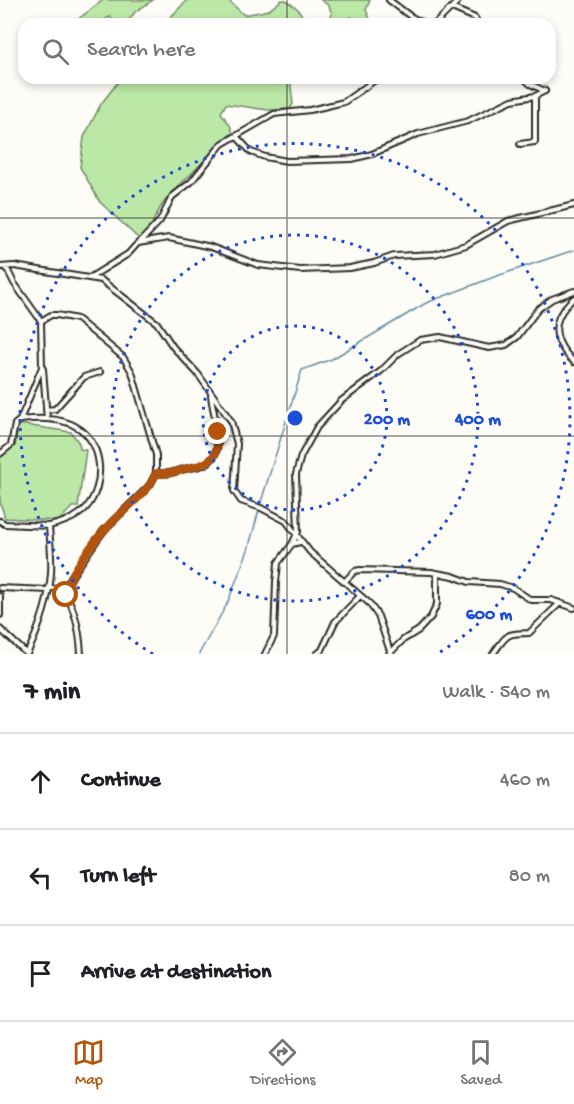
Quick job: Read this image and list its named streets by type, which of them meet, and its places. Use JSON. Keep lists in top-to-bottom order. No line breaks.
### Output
{"page":{"search":"Search here","heading":["7 min","Walk · 540 m"],"list":[["Continue","460 m"],["Turn left","80 m"],"Arrive at destination"],"nav":["Map","Directions","Saved"]},"rings":["200 m","400 m","600 m"]}
